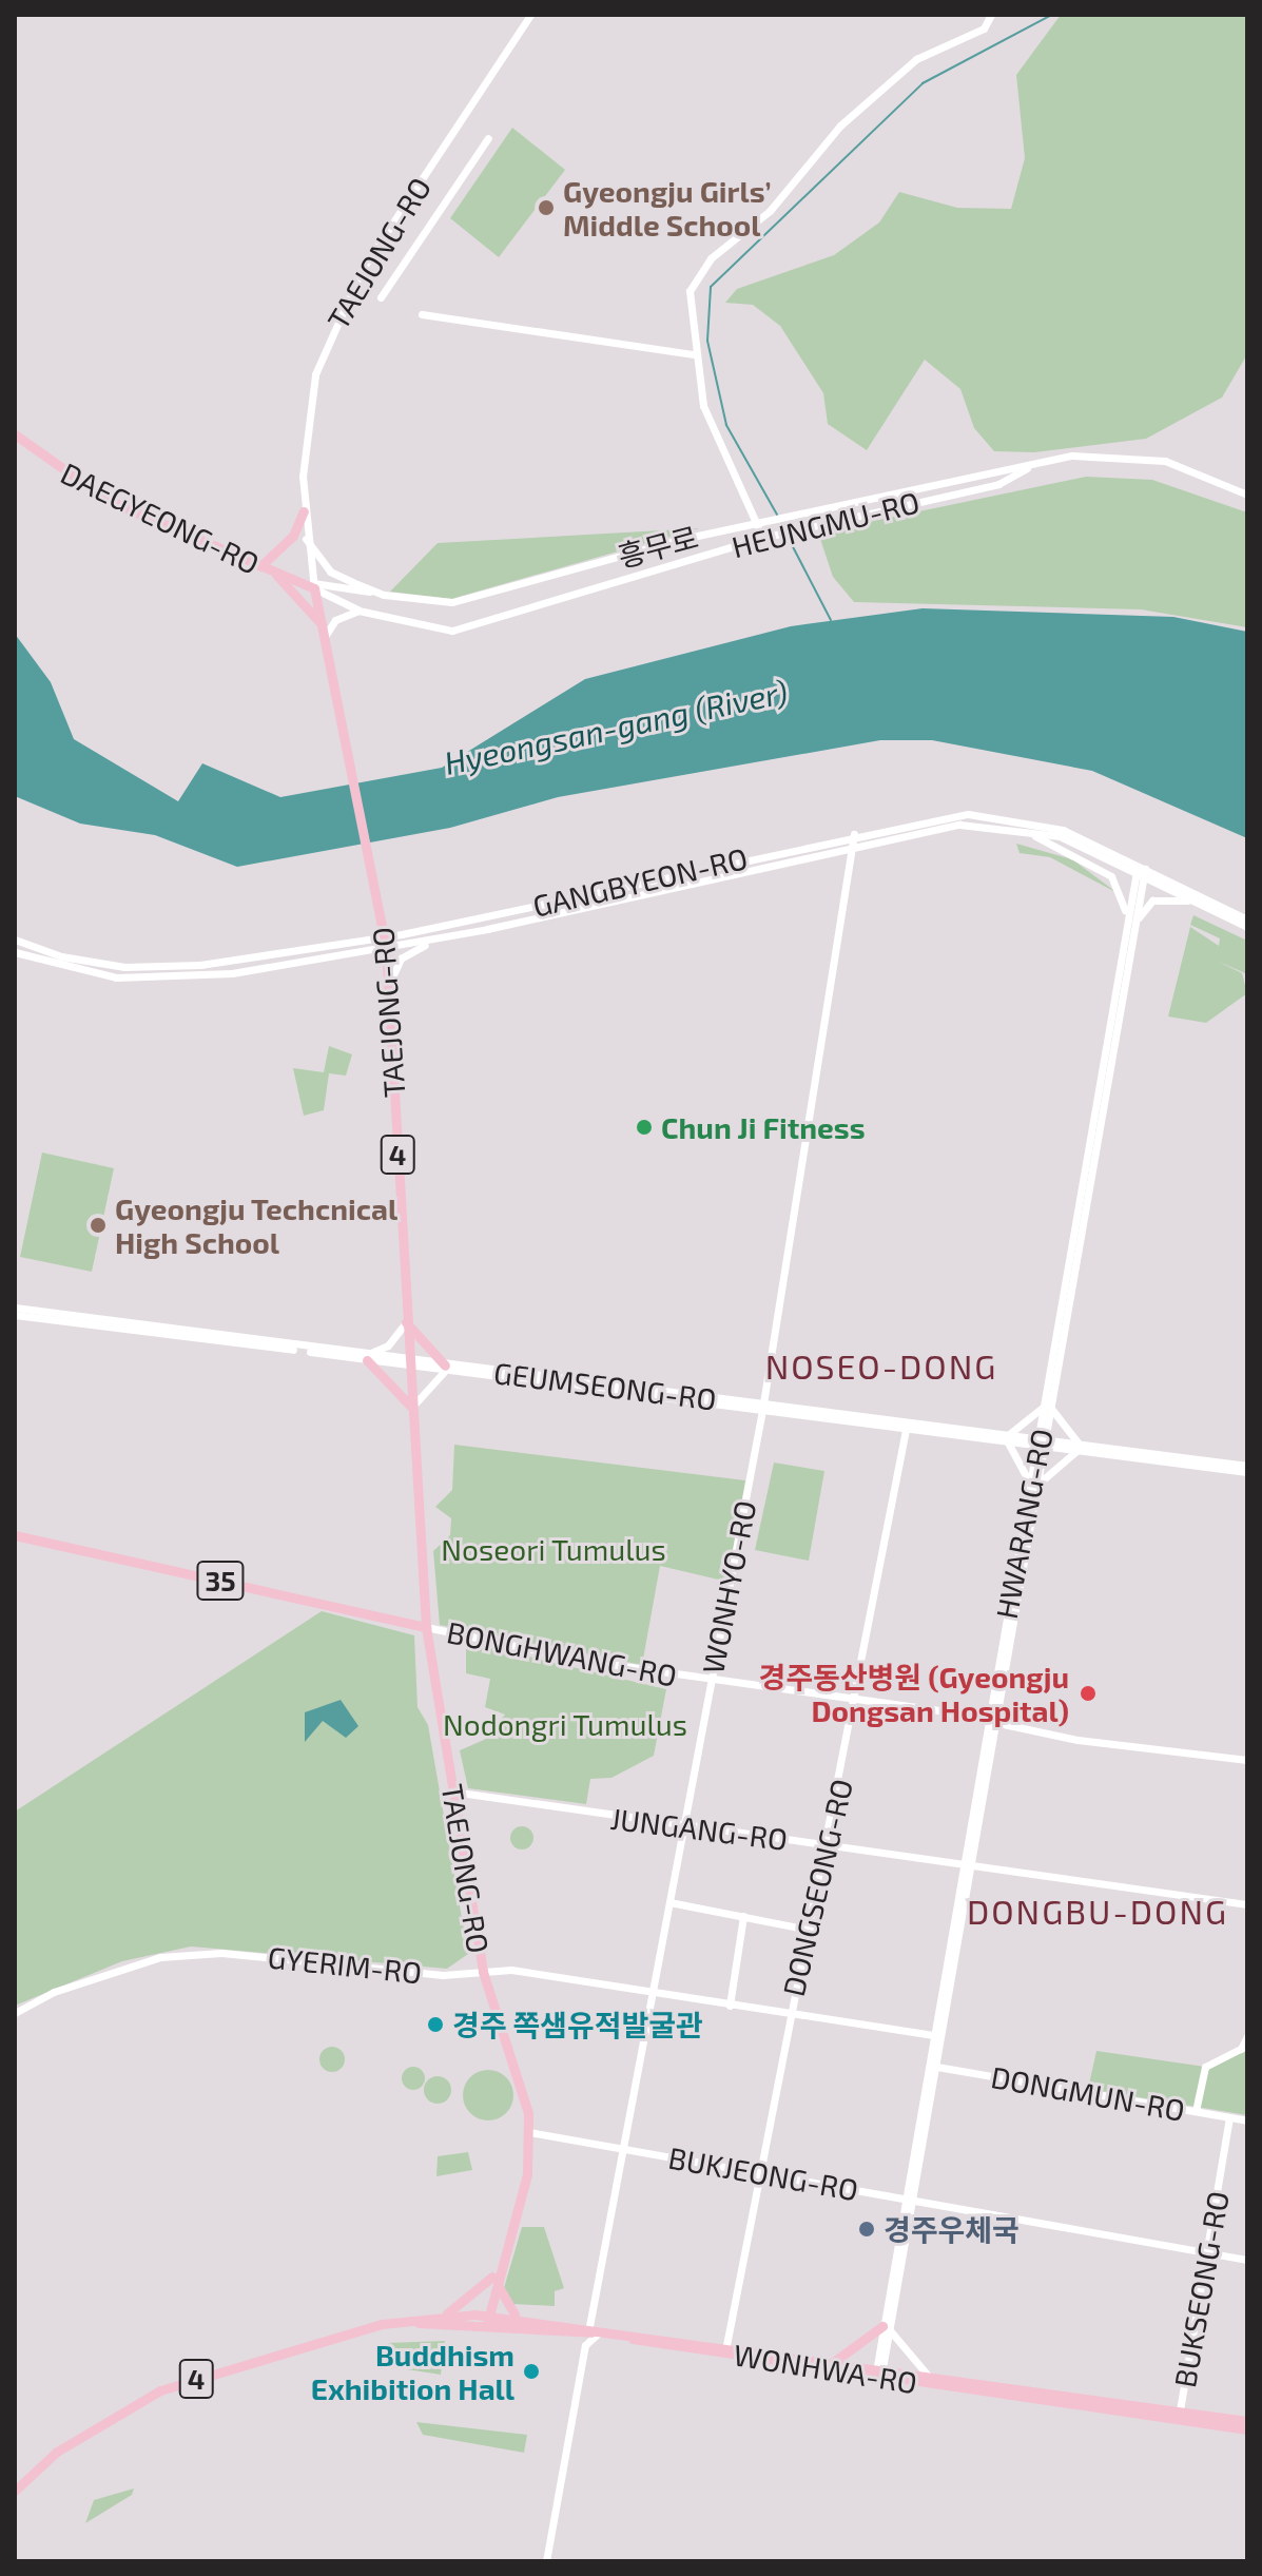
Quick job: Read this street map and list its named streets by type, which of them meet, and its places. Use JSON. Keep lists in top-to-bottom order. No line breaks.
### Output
{"streets":{"main road":["TAEJONG-RO","DAEGYEONG-RO","4","35","WONHWA-RO"],"street":["HEUNGMU-RO","흥무로","GANGBYEON-RO","GEUMSEONG-RO","HWARANG-RO","WONHYO-RO","BONGHWANG-RO","JUNGANG-RO","DONGSEONG-RO","GYERIM-RO","DONGMUN-RO","BUKJEONG-RO","BUKSEONG-RO"]},"crossings":[["TAEJONG-RO","DAEGYEONG-RO"],["TAEJONG-RO","흥무로"],["TAEJONG-RO","GANGBYEON-RO"],["TAEJONG-RO","GEUMSEONG-RO"],["TAEJONG-RO","35"],["TAEJONG-RO","BONGHWANG-RO"],["TAEJONG-RO","JUNGANG-RO"],["TAEJONG-RO","GYERIM-RO"],["TAEJONG-RO","BUKJEONG-RO"],["TAEJONG-RO","WONHWA-RO"],["DAEGYEONG-RO","흥무로"],["HEUNGMU-RO","흥무로"],["GANGBYEON-RO","HWARANG-RO"],["GANGBYEON-RO","WONHYO-RO"],["GEUMSEONG-RO","HWARANG-RO"],["GEUMSEONG-RO","WONHYO-RO"],["GEUMSEONG-RO","DONGSEONG-RO"],["HWARANG-RO","BONGHWANG-RO"],["HWARANG-RO","JUNGANG-RO"],["HWARANG-RO","GYERIM-RO"],["HWARANG-RO","DONGMUN-RO"],["HWARANG-RO","BUKJEONG-RO"],["HWARANG-RO","WONHWA-RO"],["35","BONGHWANG-RO"],["WONHYO-RO","BONGHWANG-RO"],["WONHYO-RO","JUNGANG-RO"],["WONHYO-RO","GYERIM-RO"],["WONHYO-RO","BUKJEONG-RO"],["WONHYO-RO","WONHWA-RO"],["BONGHWANG-RO","DONGSEONG-RO"],["JUNGANG-RO","DONGSEONG-RO"],["DONGSEONG-RO","GYERIM-RO"],["DONGSEONG-RO","BUKJEONG-RO"],["DONGSEONG-RO","WONHWA-RO"],["DONGMUN-RO","BUKSEONG-RO"],["BUKJEONG-RO","BUKSEONG-RO"],["BUKSEONG-RO","WONHWA-RO"]],"districts":["NOSEO-DONG","DONGBU-DONG"],"water":["Hyeongsan-gang (River)"],"parks":["Noseori Tumulus","Nodongri Tumulus"],"places":["Gyeongju Girls’ Middle School","Chun Ji Fitness","Gyeongju Techcnical High School","경주동산병원 (Gyeongju Dongsan Hospital)","경주 쪽샘유적발굴관","경주우체국","Buddhism Exhibition Hall"]}
